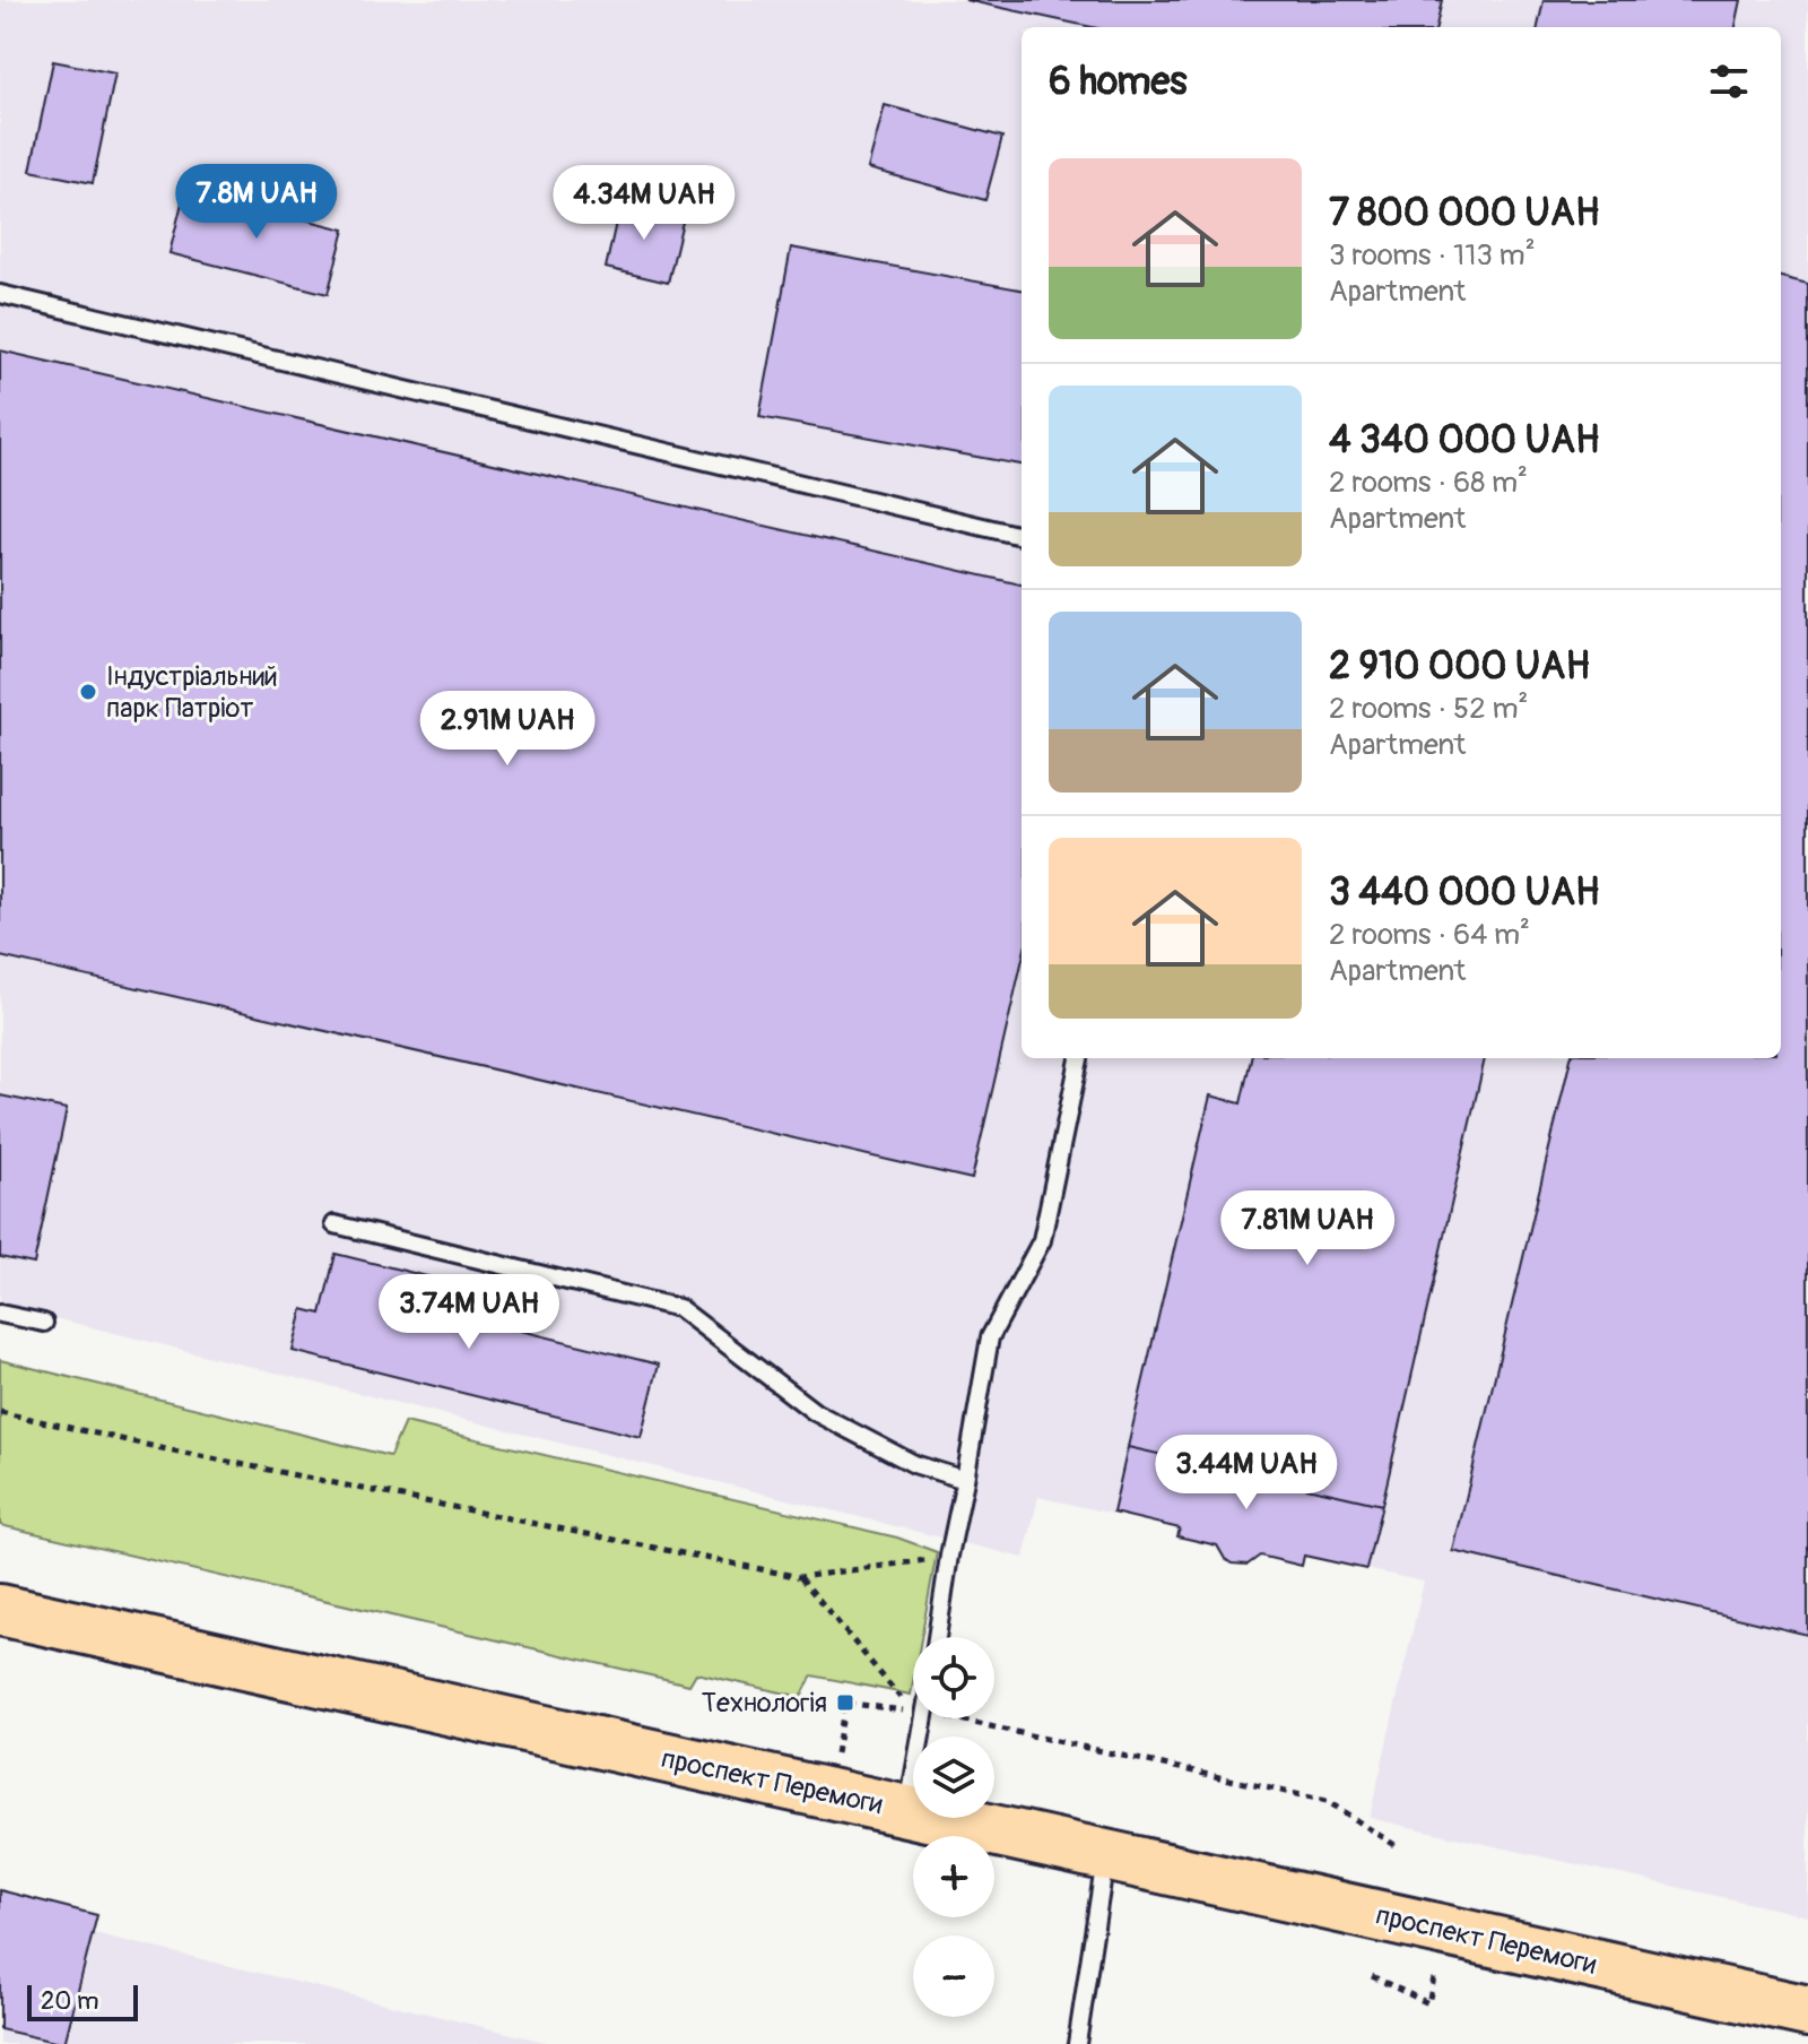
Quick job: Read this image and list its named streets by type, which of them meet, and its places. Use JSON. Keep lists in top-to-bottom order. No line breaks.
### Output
{"streets":{"main road":["проспект Перемоги"]},"places":{"other":["Індустріальний парк Патріот"],"transit":["Технологія"]},"scale_bar":"20 m","page":{"heading":"6 homes","list":[{"name":"7 800 000 UAH","note":"3 rooms · 113 m² · Apartment"},{"name":"4 340 000 UAH","note":"2 rooms · 68 m² · Apartment"},{"name":"2 910 000 UAH","note":"2 rooms · 52 m² · Apartment"},{"name":"3 440 000 UAH","note":"2 rooms · 64 m² · Apartment"}],"price":["7.8M UAH","4.34M UAH","2.91M UAH","7.81M UAH","3.74M UAH","3.44M UAH"],"map_buttons":["+","−"],"scale":"20 m"}}
